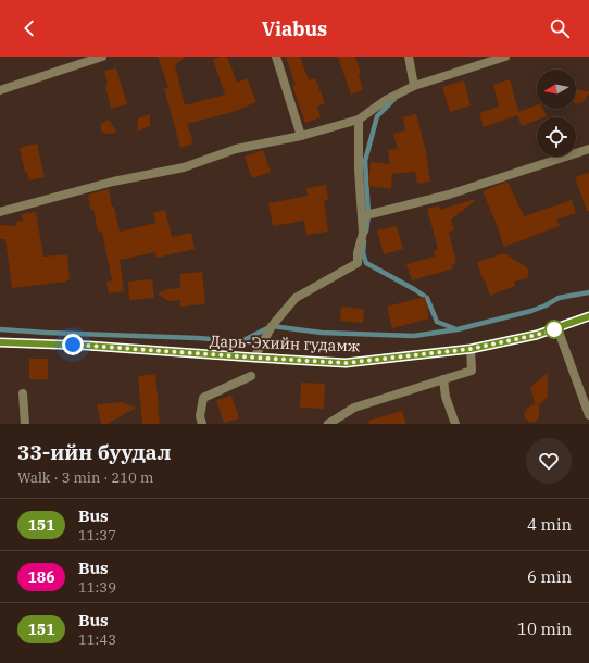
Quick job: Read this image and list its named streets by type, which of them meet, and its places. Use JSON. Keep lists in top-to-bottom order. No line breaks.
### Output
{"streets":{"main road":["Дарь-Эхийн гудамж"]},"lines":["bus line 151"],"north":"left","page":{"header":"Viabus","heading":["33-ийн буудал","Walk · 3 min · 210 m"],"list":[{"mark":"151","name":"Bus","note":"11:37","value":"4 min"},{"mark":"186","name":"Bus","note":"11:39","value":"6 min"},{"mark":"151","name":"Bus","note":"11:43","value":"10 min"}]}}
